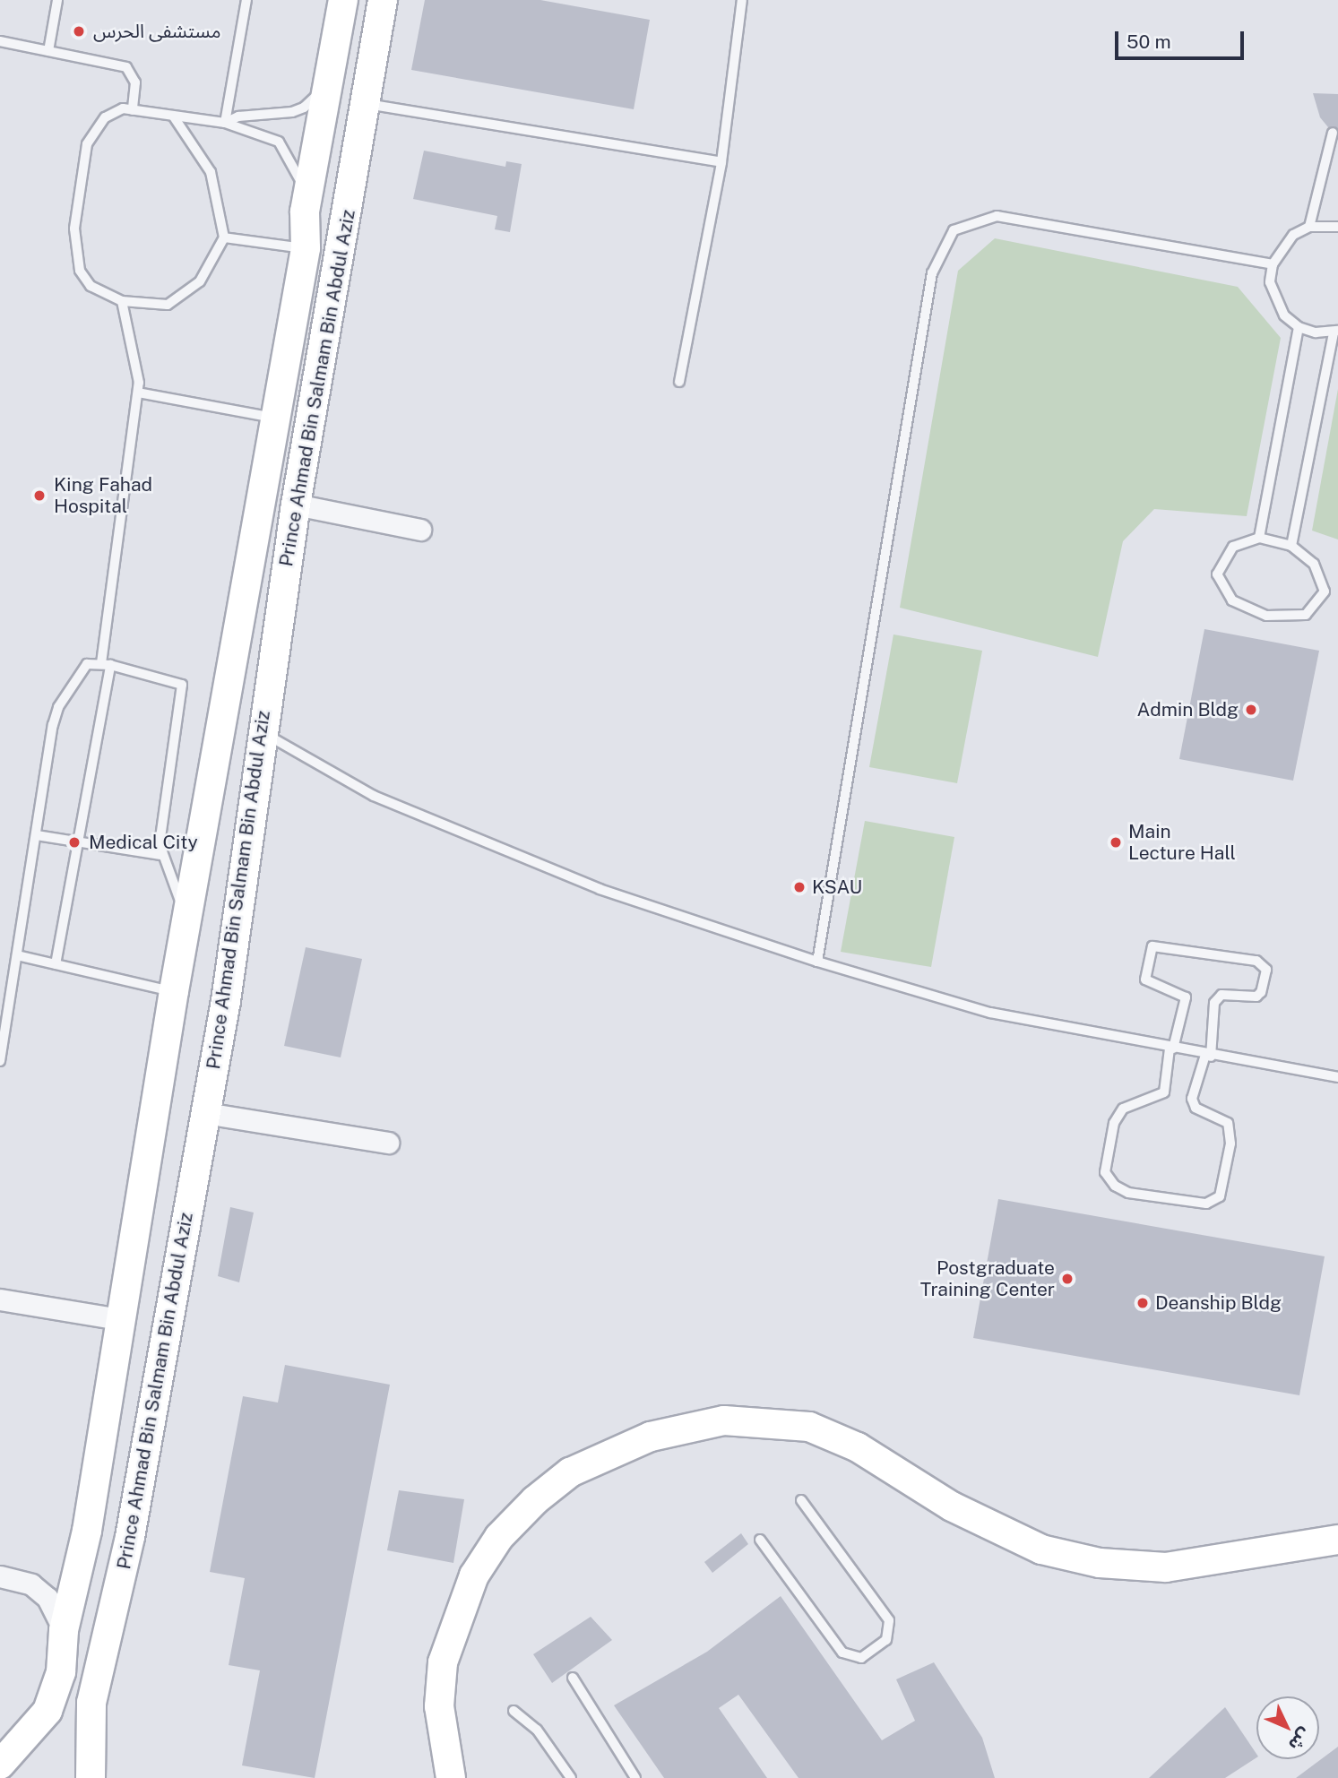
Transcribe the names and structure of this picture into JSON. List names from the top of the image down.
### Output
{
  "streets": {
    "main road": ["Prince Ahmad Bin Salmam Bin Abdul Aziz"]
  },
  "places": [
    "مستشفى الحرس",
    "King Fahad Hospital",
    "Admin Bldg",
    "Medical City",
    "Main Lecture Hall",
    "KSAU",
    "Postgraduate Training Center",
    "Deanship Bldg"
  ],
  "scale_bar": "50 m",
  "north": "bottom right"
}
